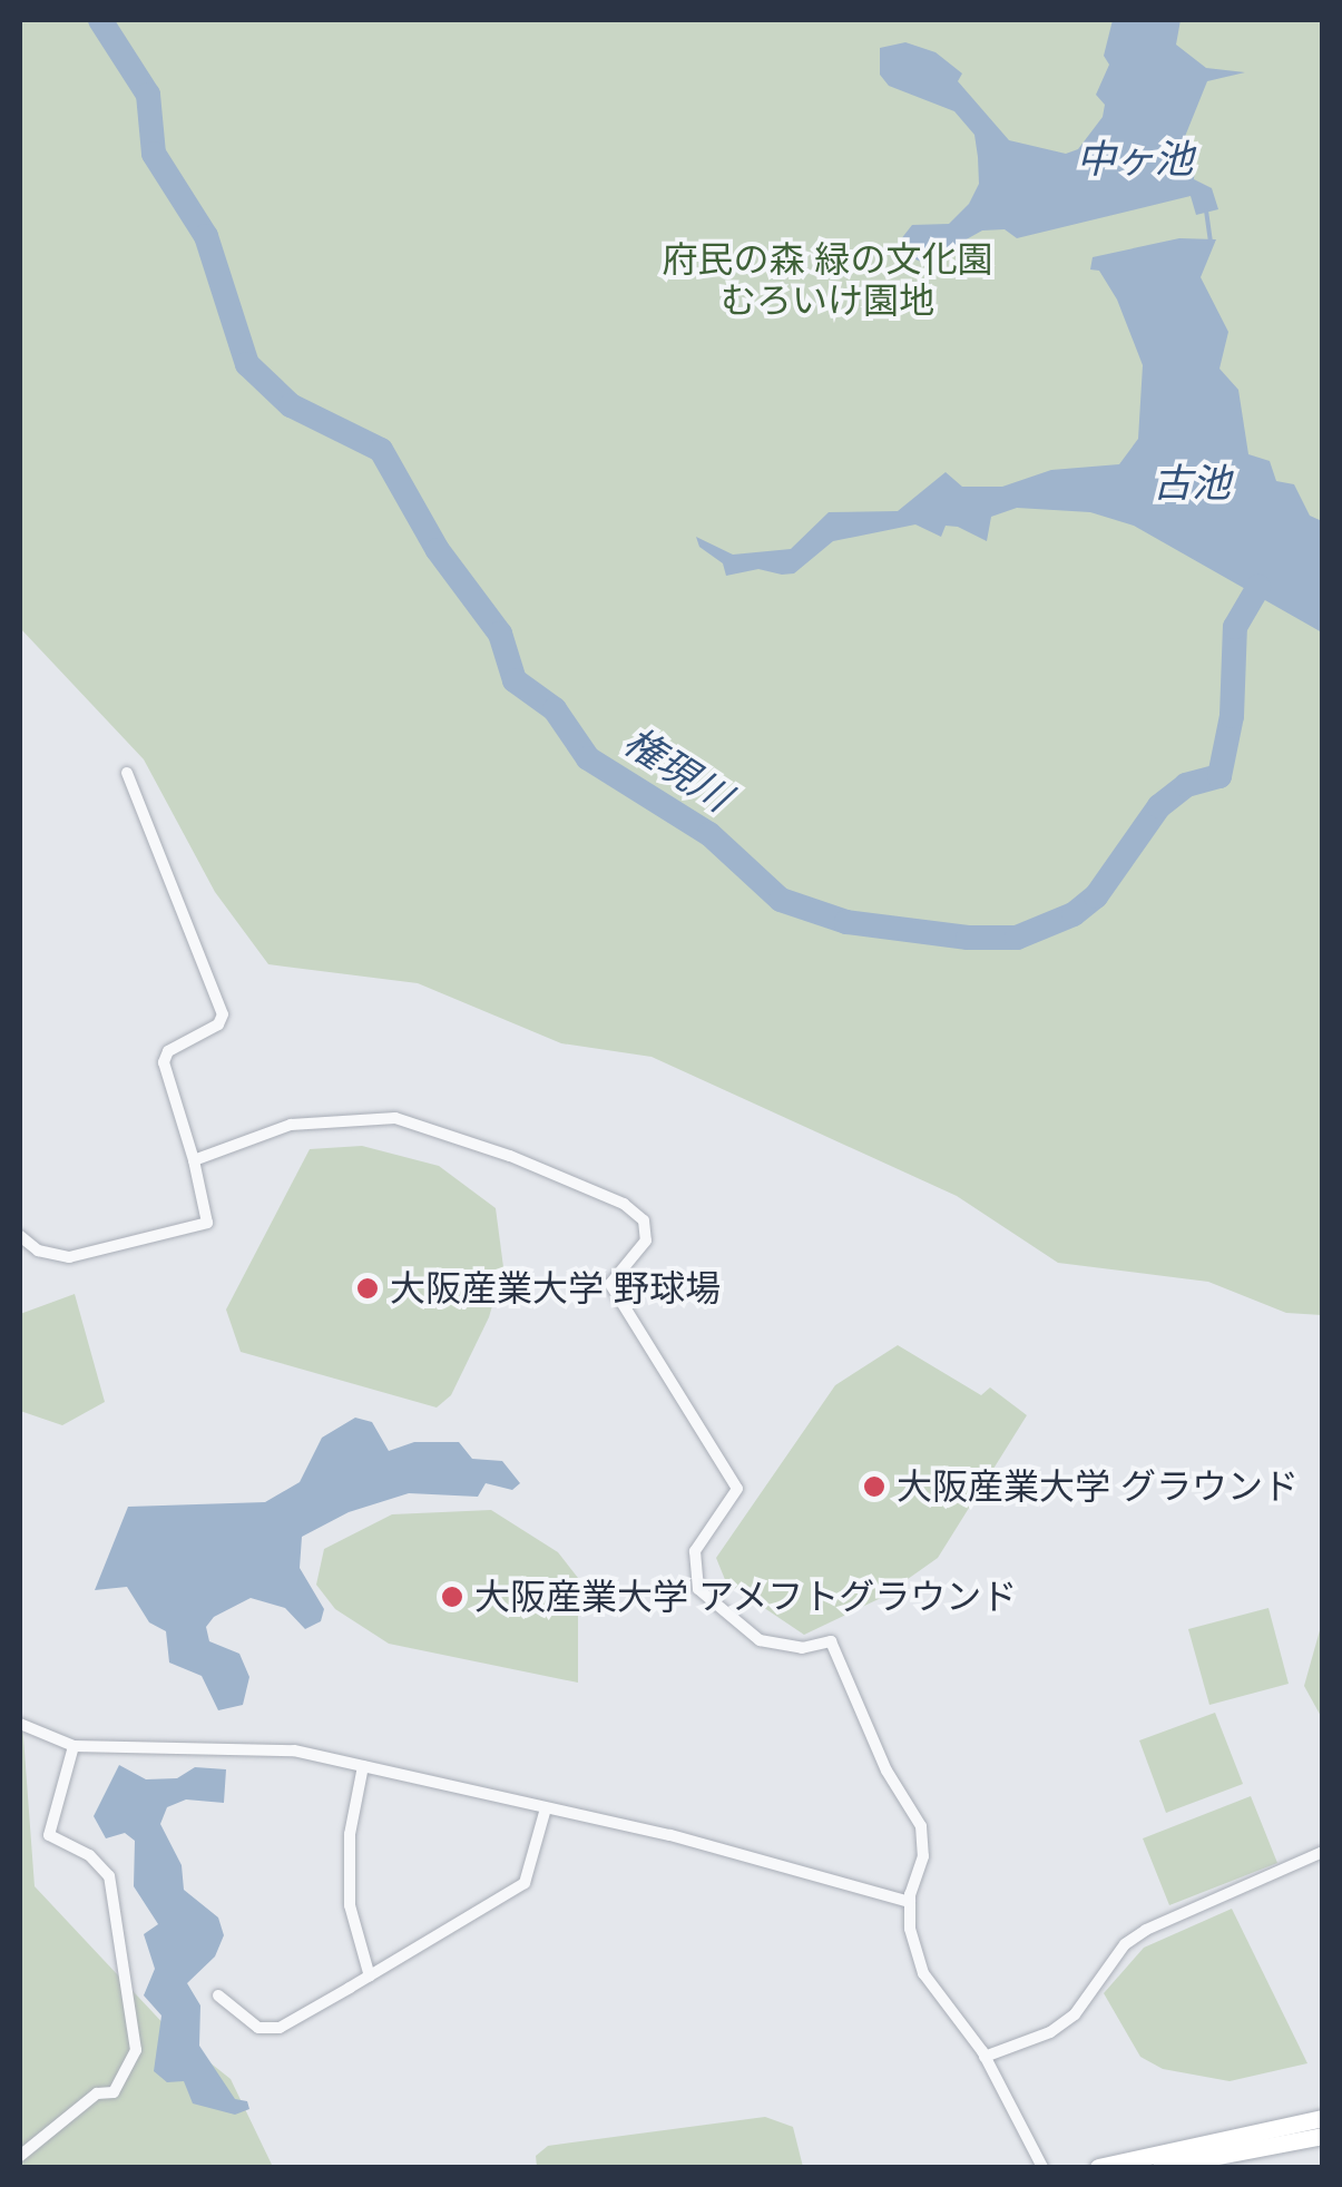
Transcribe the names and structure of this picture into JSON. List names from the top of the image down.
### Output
{
  "water": ["中ヶ池", "古池", "権現川"],
  "parks": ["府民の森 緑の文化園 むろいけ園地"],
  "places": ["大阪産業大学 野球場", "大阪産業大学 グラウンド", "大阪産業大学 アメフトグラウンド"]
}
